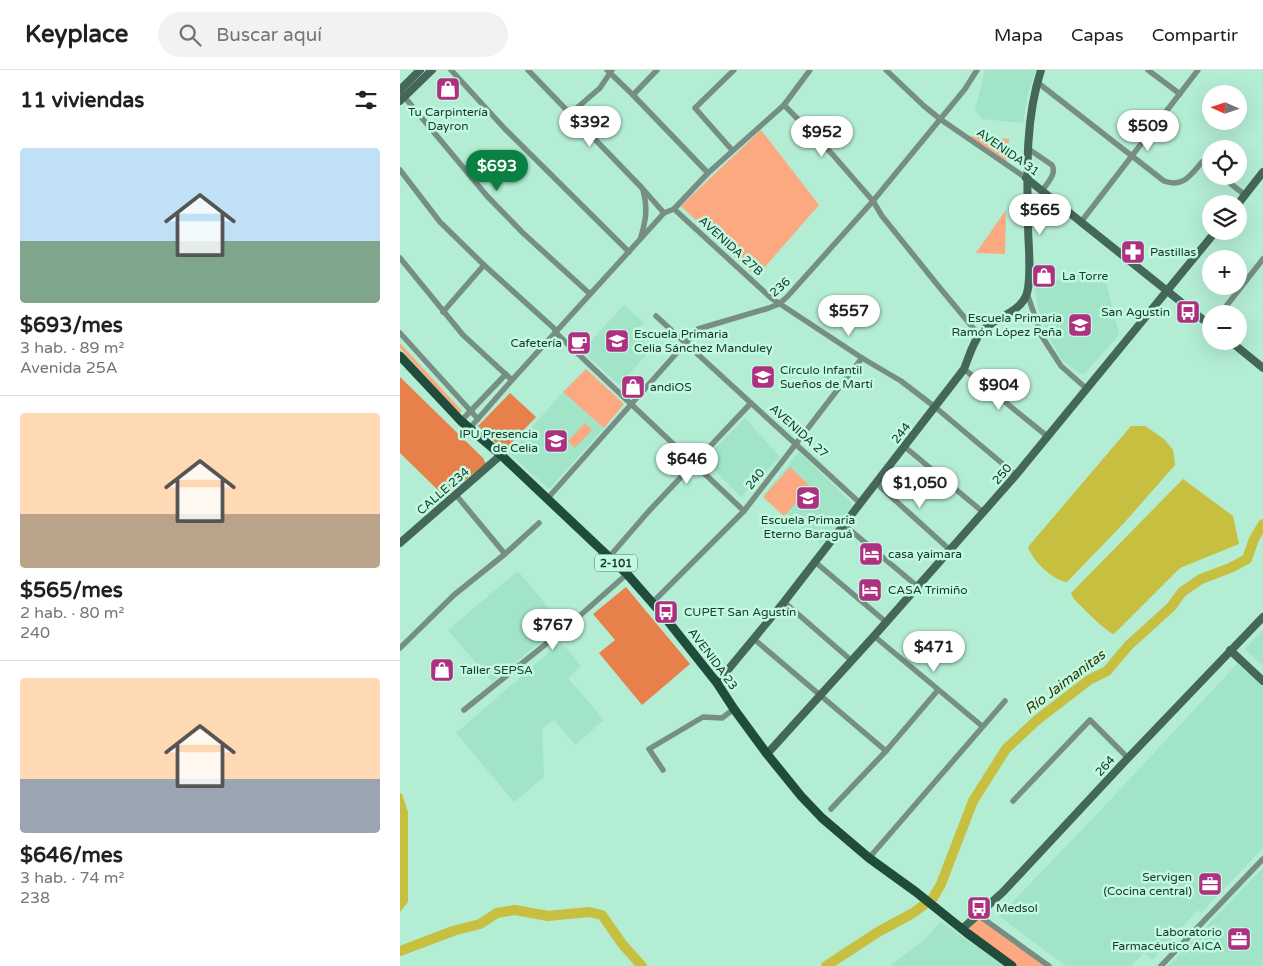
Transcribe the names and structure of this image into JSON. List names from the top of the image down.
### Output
{
  "streets": {
    "main road": ["2-101", "AVENIDA 23"],
    "street": [
      "AVENIDA 31",
      "AVENIDA 27B",
      "236",
      "AVENIDA 27",
      "244",
      "250",
      "240",
      "CALLE 234",
      "264"
    ]
  },
  "crossings": [
    ["AVENIDA 31", "236"],
    ["AVENIDA 31", "250"],
    ["AVENIDA 27B", "236"],
    ["AVENIDA 27B", "244"],
    ["AVENIDA 27B", "250"],
    ["AVENIDA 27B", "240"],
    ["236", "AVENIDA 27"],
    ["236", "AVENIDA 23"],
    ["AVENIDA 27", "244"],
    ["AVENIDA 27", "240"],
    ["244", "AVENIDA 23"],
    ["250", "AVENIDA 23"],
    ["240", "AVENIDA 23"],
    ["CALLE 234", "AVENIDA 23"],
    ["AVENIDA 23", "264"]
  ],
  "water": ["Río Jaimanitas"],
  "places": {
    "shop": [
      "Tu Carpintería Dayron",
      "La Torre",
      "andiOS",
      "Taller SEPSA"
    ],
    "pharmacy": ["Pastillas"],
    "bus stop": ["San Agustin", "CUPET San Agustín", "Medsol"],
    "school or university": [
      "Escuela Primaria Ramón López Peña",
      "Escuela Primaria Celia Sánchez Manduley",
      "Círculo Infantil Sueños de Martí",
      "IPU Presencia de Celia",
      "Escuela Primaria Eterno Baraguá"
    ],
    "cafe": ["Cafetería"],
    "hotel": ["casa yaimara", "CASA Trimiño"],
    "office": ["Servigen (Cocina central)", "Laboratorio Farmacéutico AICA"]
  },
  "north": "left",
  "page": {
    "header": "Keyplace",
    "search": "Buscar aquí",
    "nav": ["Mapa", "Capas", "Compartir"],
    "heading": "11 viviendas",
    "map_buttons": ["+", "−"],
    "price": [
      "$392",
      "$509",
      "$952",
      "$693",
      "$565",
      "$557",
      "$904",
      "$646",
      "$1,050",
      "$767",
      "$471"
    ],
    "list": [
      {
        "name": "$693/mes",
        "note": "3 hab. · 89 m² · Avenida 25A"
      },
      {
        "name": "$565/mes",
        "note": "2 hab. · 80 m² · 240"
      },
      {
        "name": "$646/mes",
        "note": "3 hab. · 74 m² · 238"
      }
    ]
  }
}
